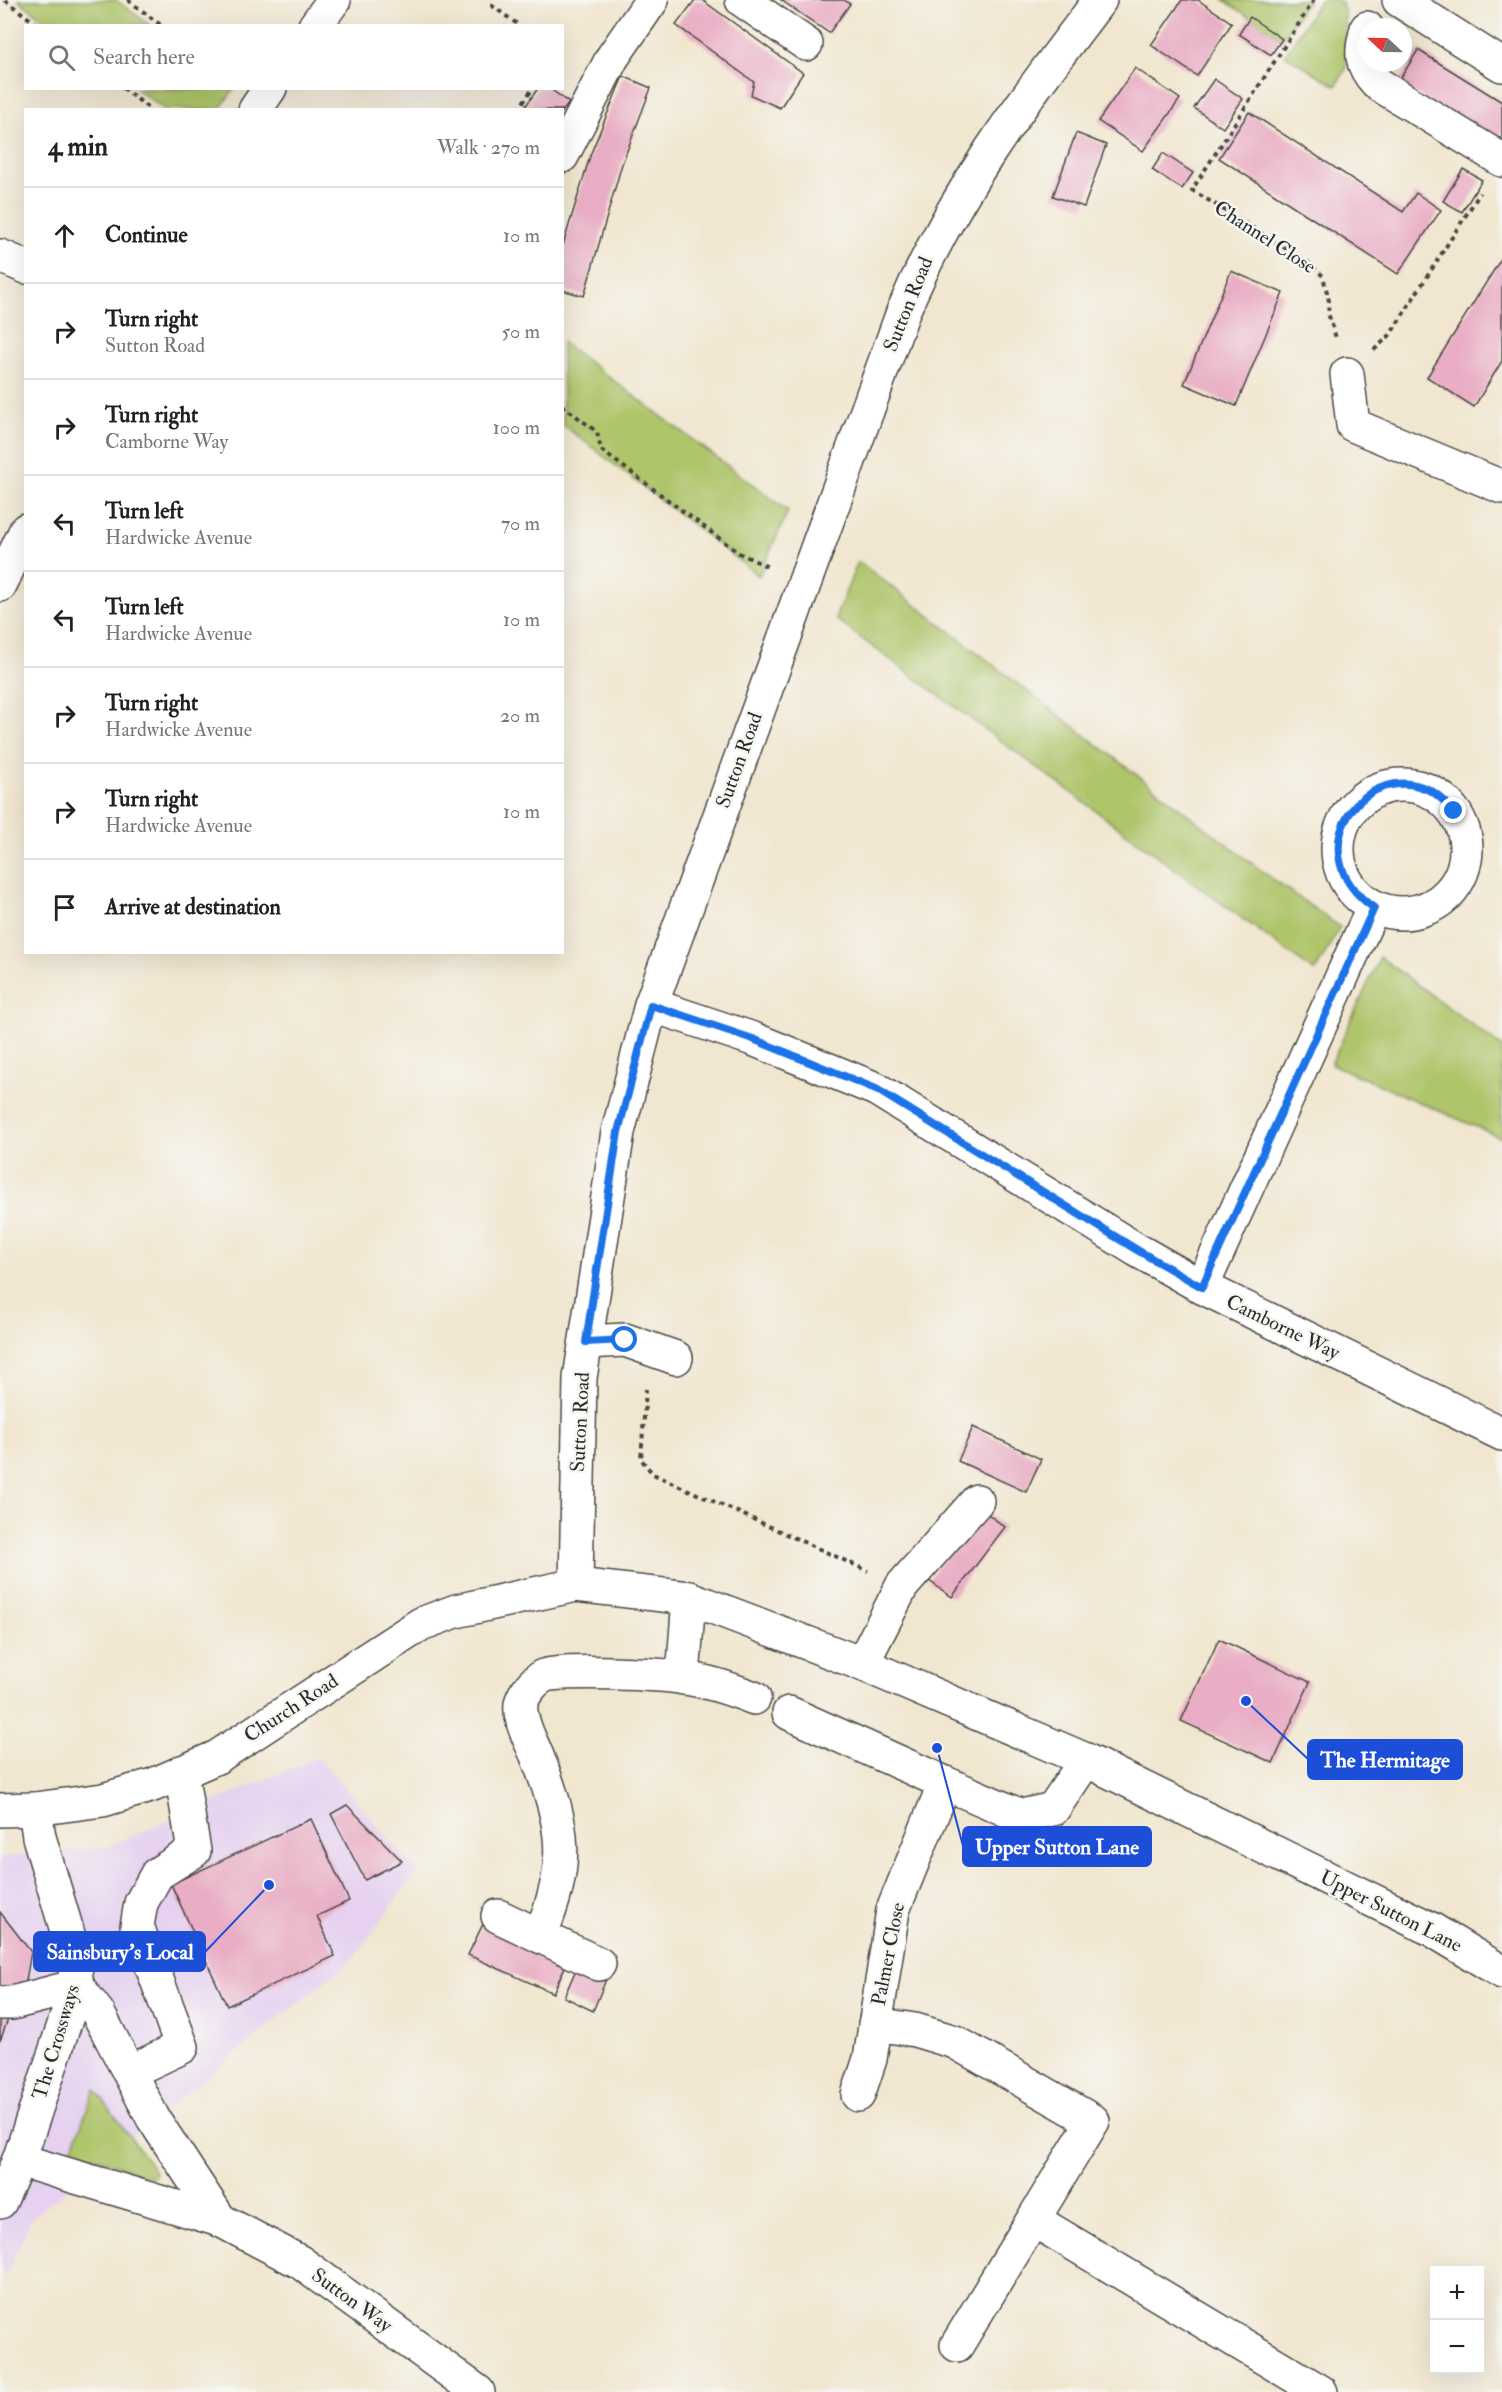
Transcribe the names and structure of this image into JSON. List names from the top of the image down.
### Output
{
  "streets": {
    "street": [
      "Sutton Road",
      "Camborne Way",
      "Church Road",
      "Upper Sutton Lane",
      "Palmer Close",
      "The Crossways",
      "Sutton Way"
    ],
    "path": ["Channel Close"]
  },
  "crossings": [
    ["Sutton Road", "Camborne Way"],
    ["Sutton Road", "Church Road"],
    ["Sutton Road", "Upper Sutton Lane"],
    ["Church Road", "Upper Sutton Lane"],
    ["Church Road", "The Crossways"],
    ["The Crossways", "Sutton Way"]
  ],
  "places": ["The Hermitage", "Upper Sutton Lane", "Sainsbury's Local"],
  "north": "left",
  "page": {
    "search": "Search here",
    "heading": ["4 min", "Walk · 270 m"],
    "list": [
      ["Continue", "10 m"],
      ["Turn right", "Sutton Road", "50 m"],
      ["Turn right", "Camborne Way", "100 m"],
      ["Turn left", "Hardwicke Avenue", "70 m"],
      ["Turn left", "Hardwicke Avenue", "10 m"],
      ["Turn right", "Hardwicke Avenue", "20 m"],
      ["Turn right", "Hardwicke Avenue", "10 m"],
      "Arrive at destination"
    ],
    "map_buttons": ["+", "−"]
  }
}
